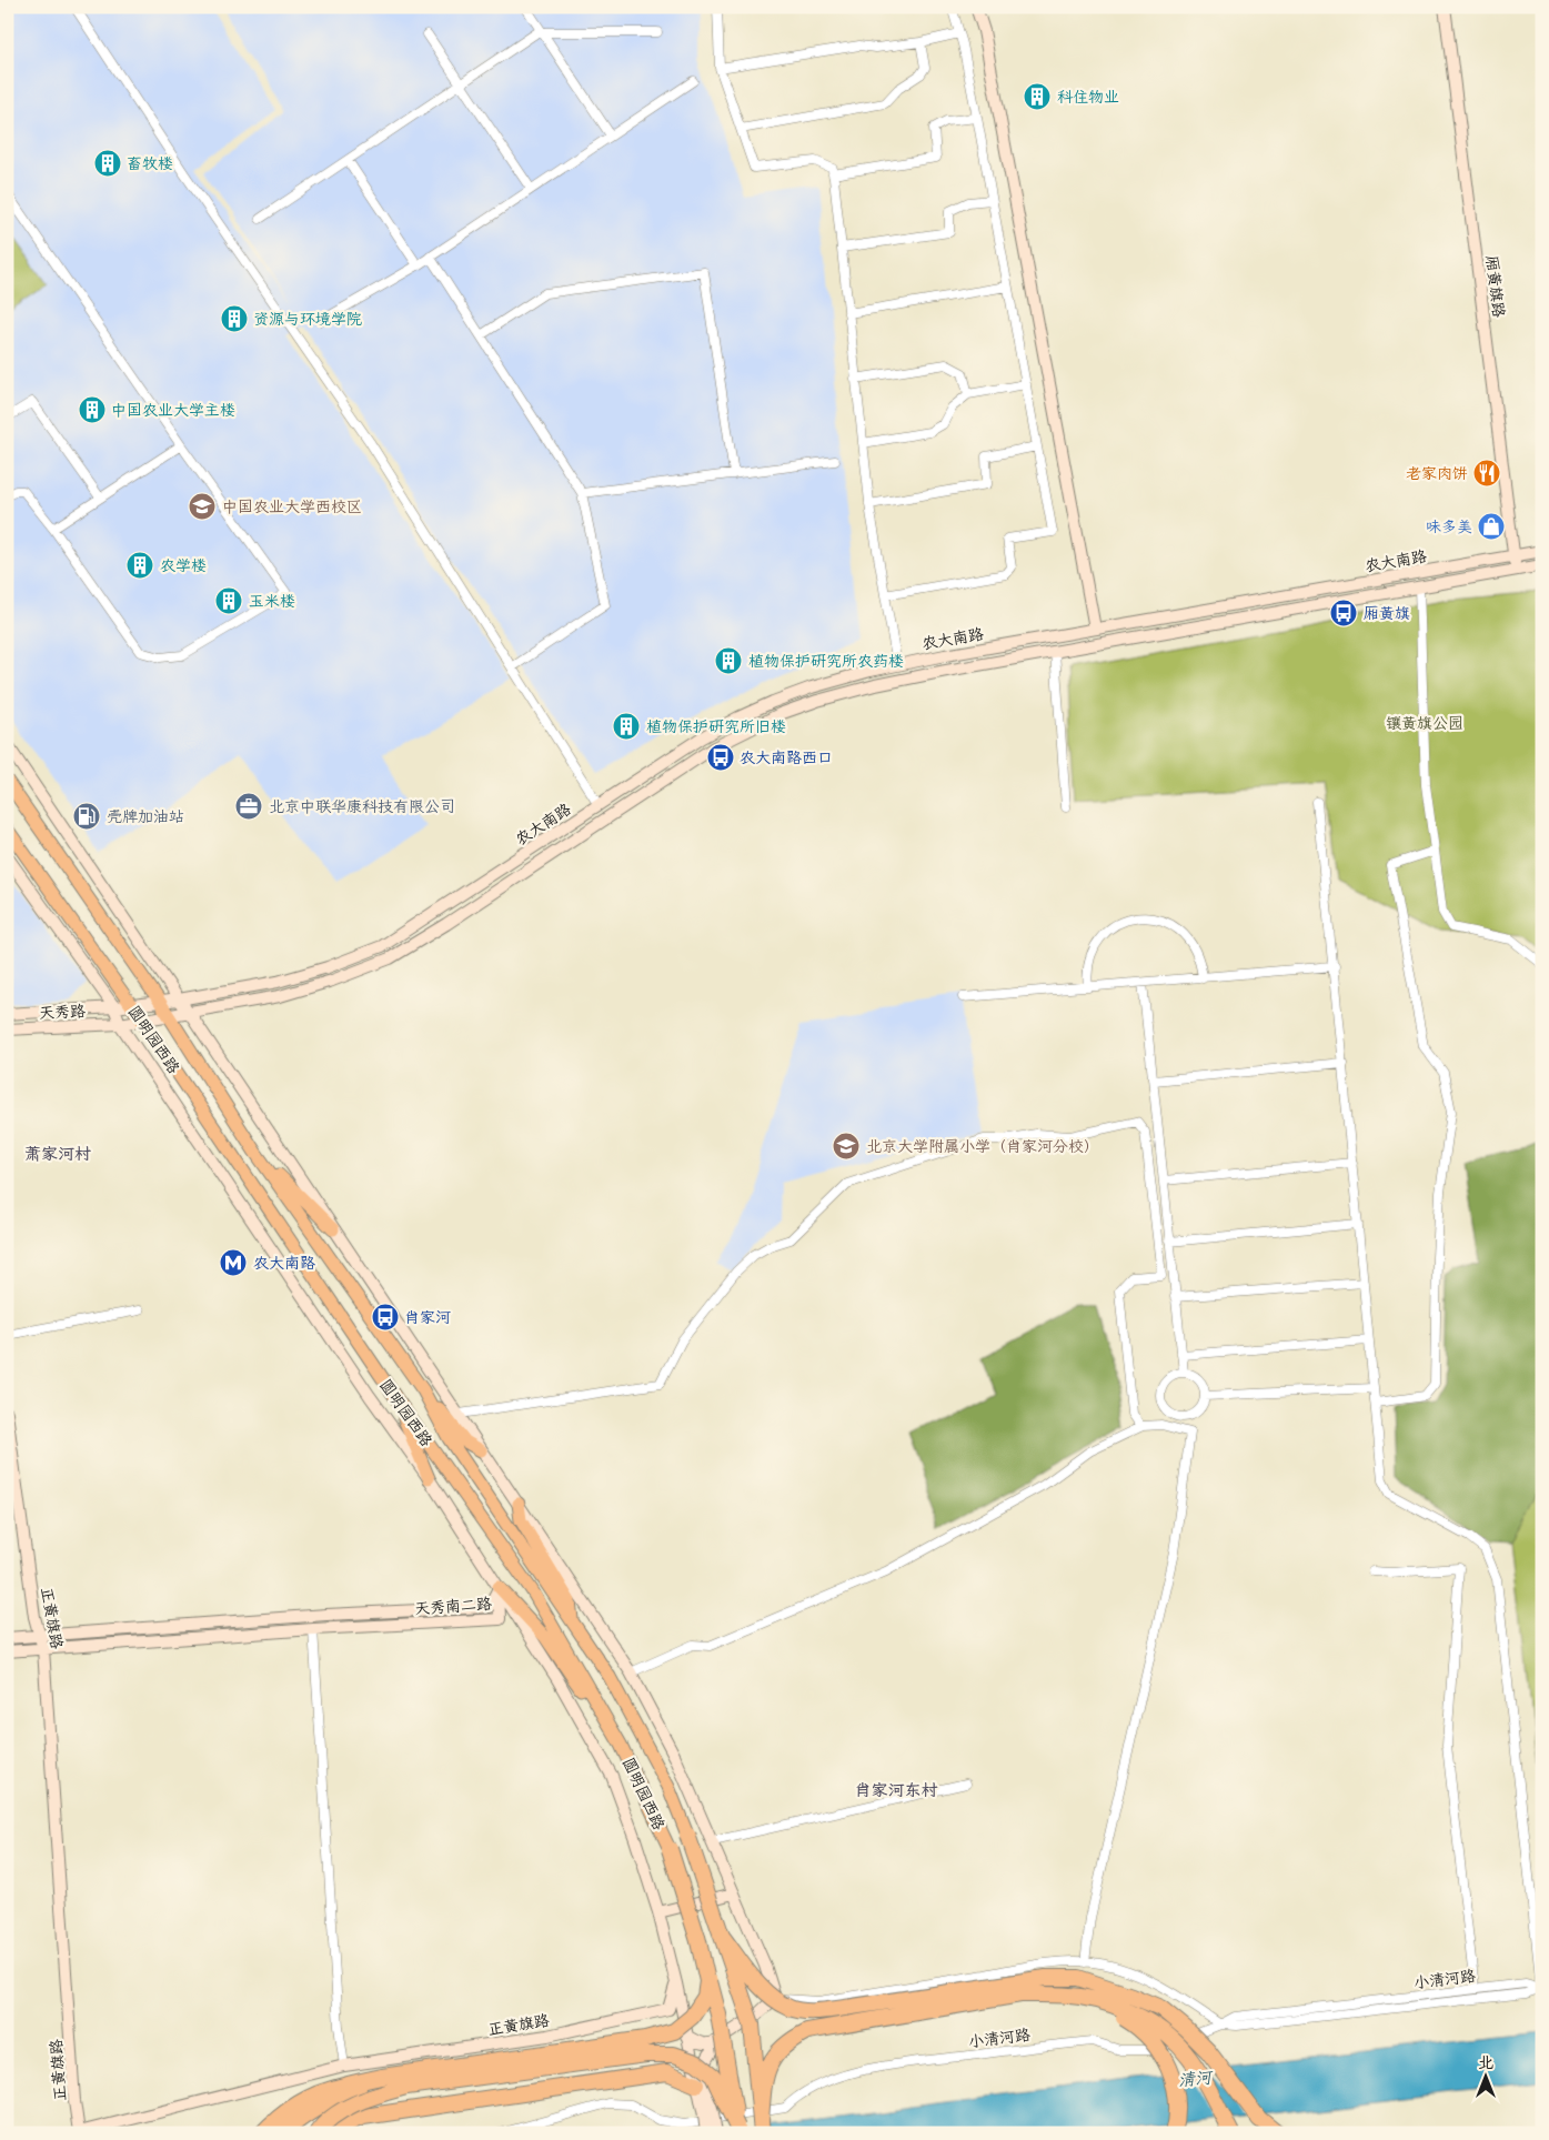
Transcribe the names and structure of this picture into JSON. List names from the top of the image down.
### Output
{
  "streets": {
    "highway": ["圆明园西路"],
    "street": [
      "厢黄旗路",
      "农大南路",
      "天秀路",
      "天秀南二路",
      "正黄旗路",
      "小清河路"
    ]
  },
  "crossings": [
    ["厢黄旗路", "农大南路"],
    ["农大南路", "天秀路"],
    ["农大南路", "圆明园西路"],
    ["天秀路", "圆明园西路"],
    ["圆明园西路", "天秀南二路"],
    ["圆明园西路", "正黄旗路"],
    ["天秀南二路", "正黄旗路"]
  ],
  "districts": ["萧家河村", "肖家河东村"],
  "water": ["清河"],
  "parks": ["镶黄旗公园"],
  "places": {
    "building": [
      "科住物业",
      "畜牧楼",
      "资源与环境学院",
      "中国农业大学主楼",
      "农学楼",
      "玉米楼",
      "植物保护研究所农药楼",
      "植物保护研究所旧楼"
    ],
    "restaurant": ["老家肉饼"],
    "school or university": ["中国农业大学西校区", "北京大学附属小学（肖家河分校）"],
    "shop": ["味多美"],
    "bus stop": ["厢黄旗", "农大南路西口", "肖家河"],
    "office": ["北京中联华康科技有限公司"],
    "fuel station": ["壳牌加油站"],
    "metro station": ["农大南路"]
  },
  "north": "top"
}
